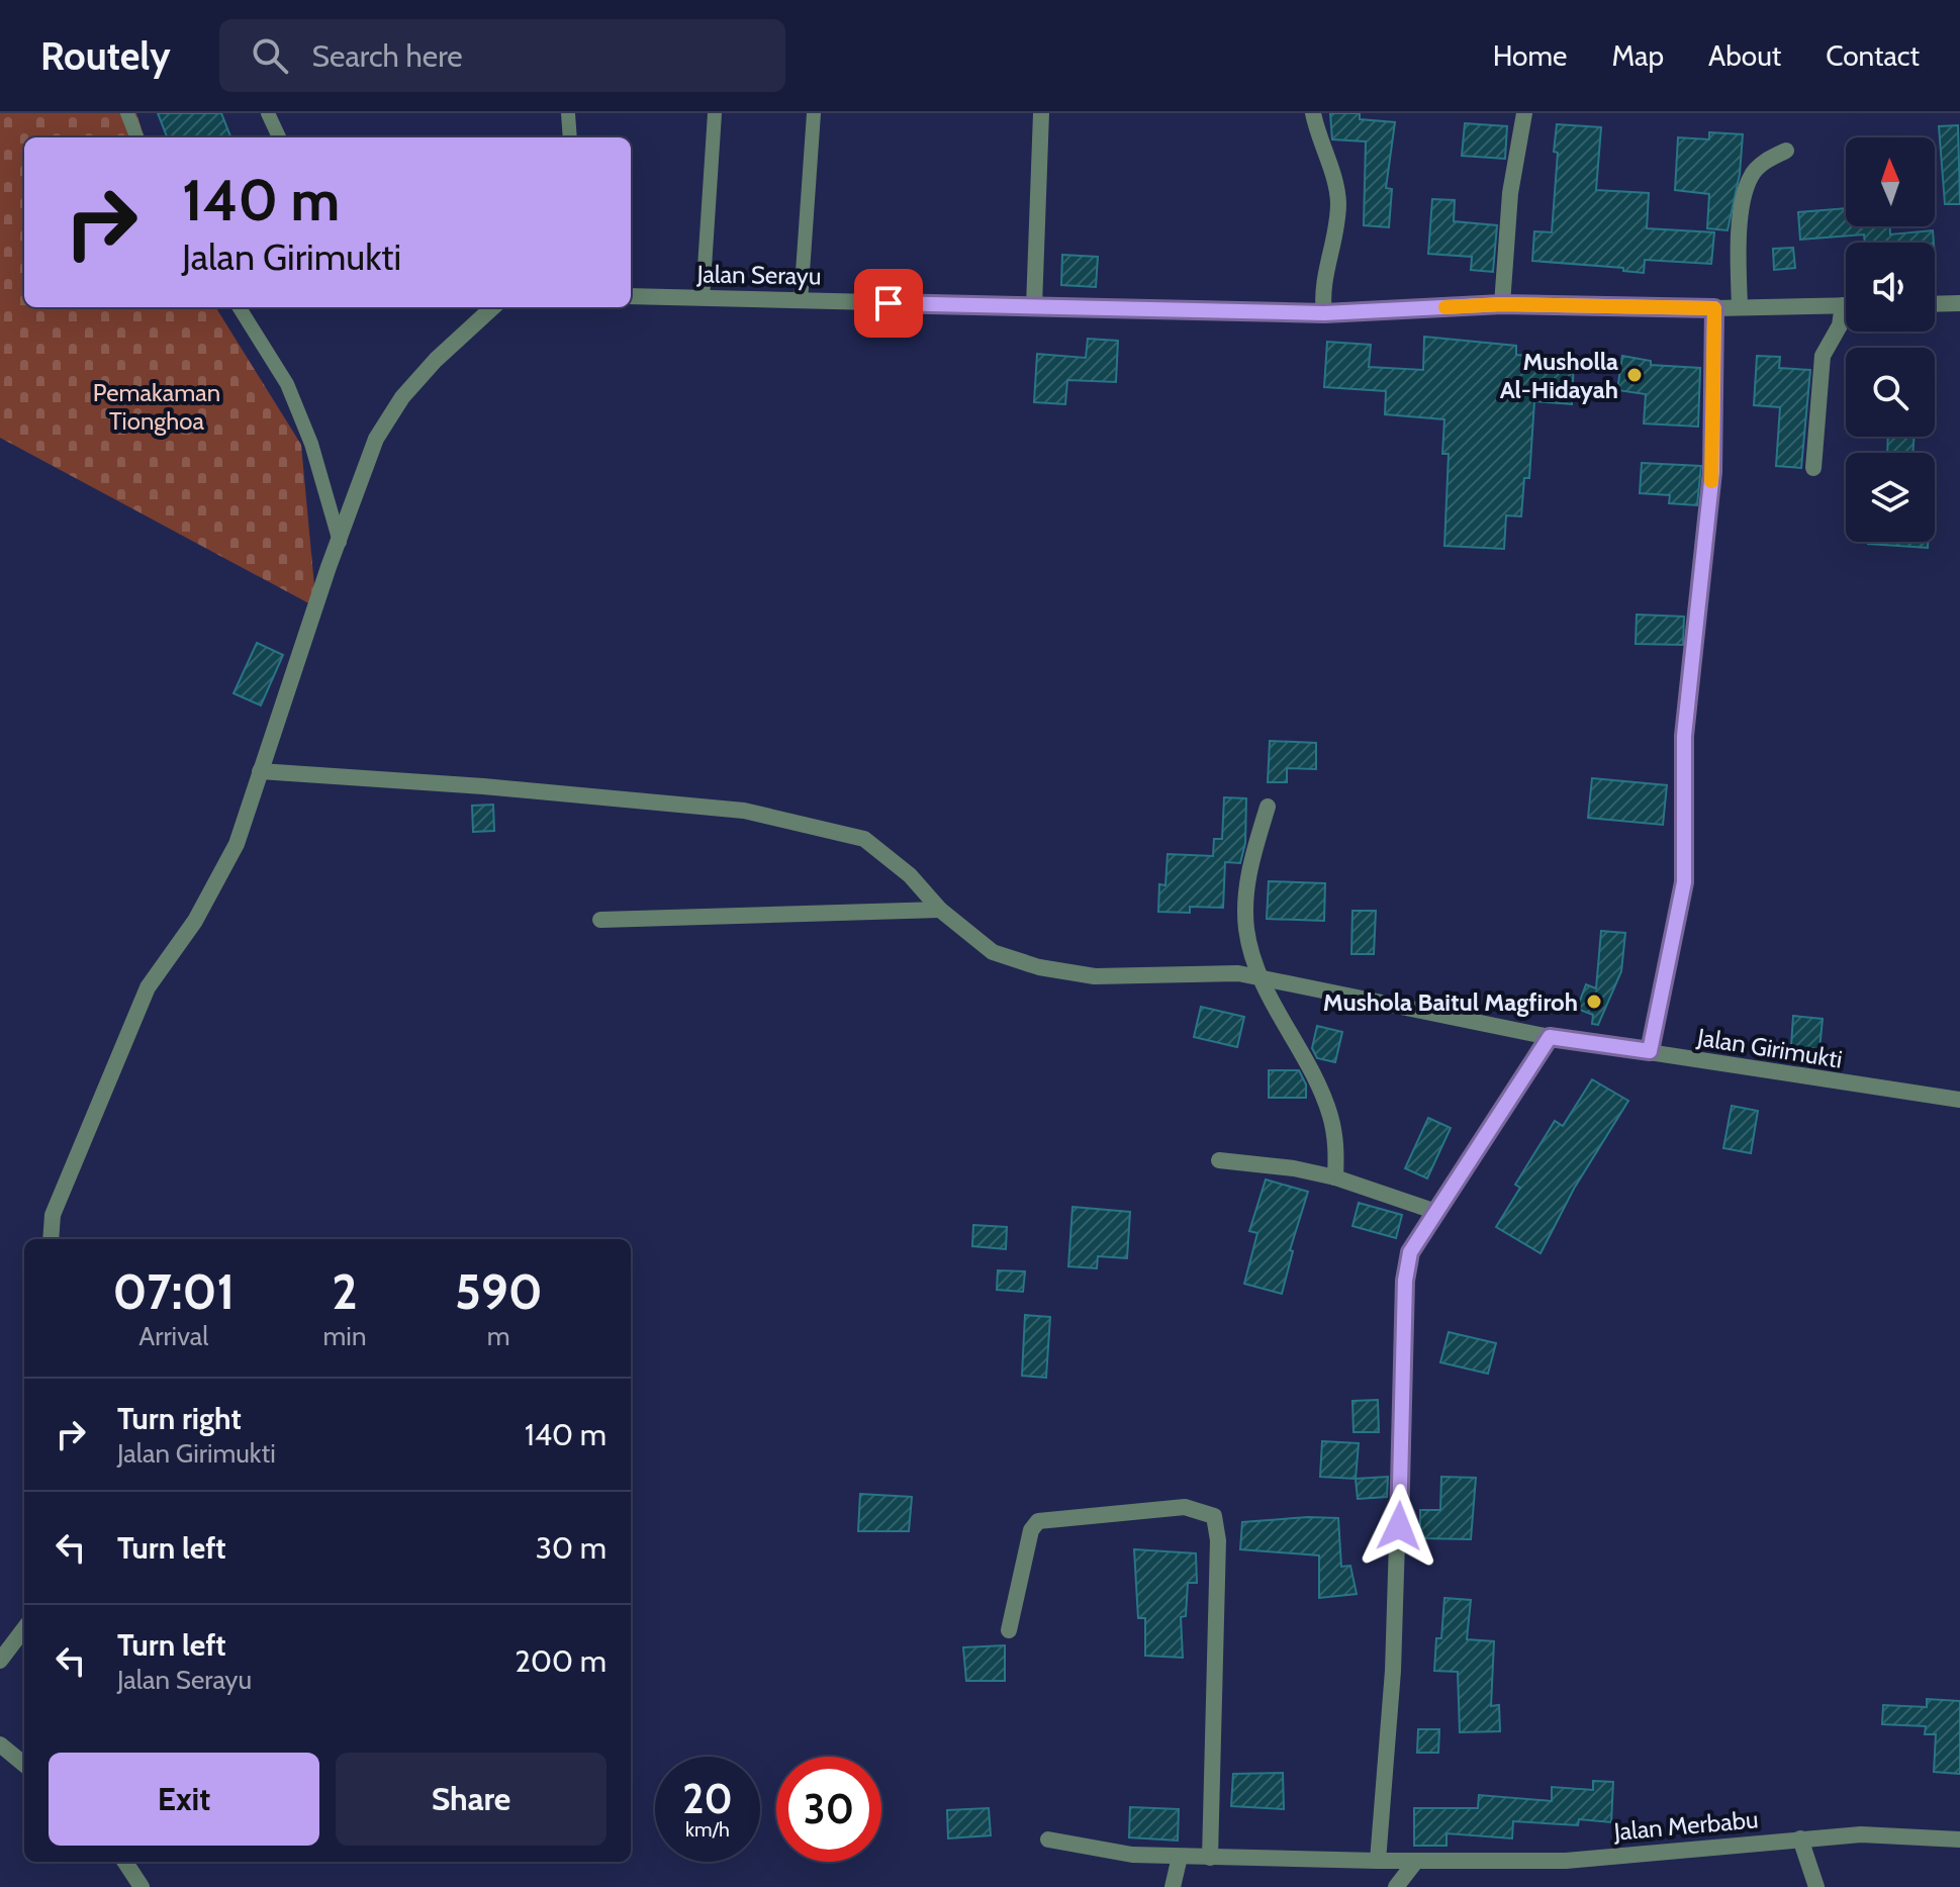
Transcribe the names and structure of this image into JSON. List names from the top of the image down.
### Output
{
  "streets": {
    "street": ["Jalan Serayu", "Jalan Girimukti", "Jalan Merbabu"]
  },
  "parks": ["Pemakaman Tionghoa"],
  "places": ["Musholla Al-Hidayah", "Mushola Baitul Magfiroh"],
  "north": "top",
  "page": {
    "header": "Routely",
    "search": "Search here",
    "nav": [
      "Home",
      "Map",
      "About",
      "Contact"
    ],
    "turn": ["140 m", "Jalan Girimukti"],
    "eta": [
      "07:01",
      "Arrival",
      "2",
      "min",
      "590",
      "m"
    ],
    "list": [
      {
        "name": "Turn right",
        "note": "Jalan Girimukti",
        "value": "140 m"
      },
      {
        "name": "Turn left",
        "value": "30 m"
      },
      {
        "name": "Turn left",
        "note": "Jalan Serayu",
        "value": "200 m"
      }
    ],
    "buttons": ["Exit", "Share"],
    "speed": "20 km/h",
    "limit": "30"
  }
}
